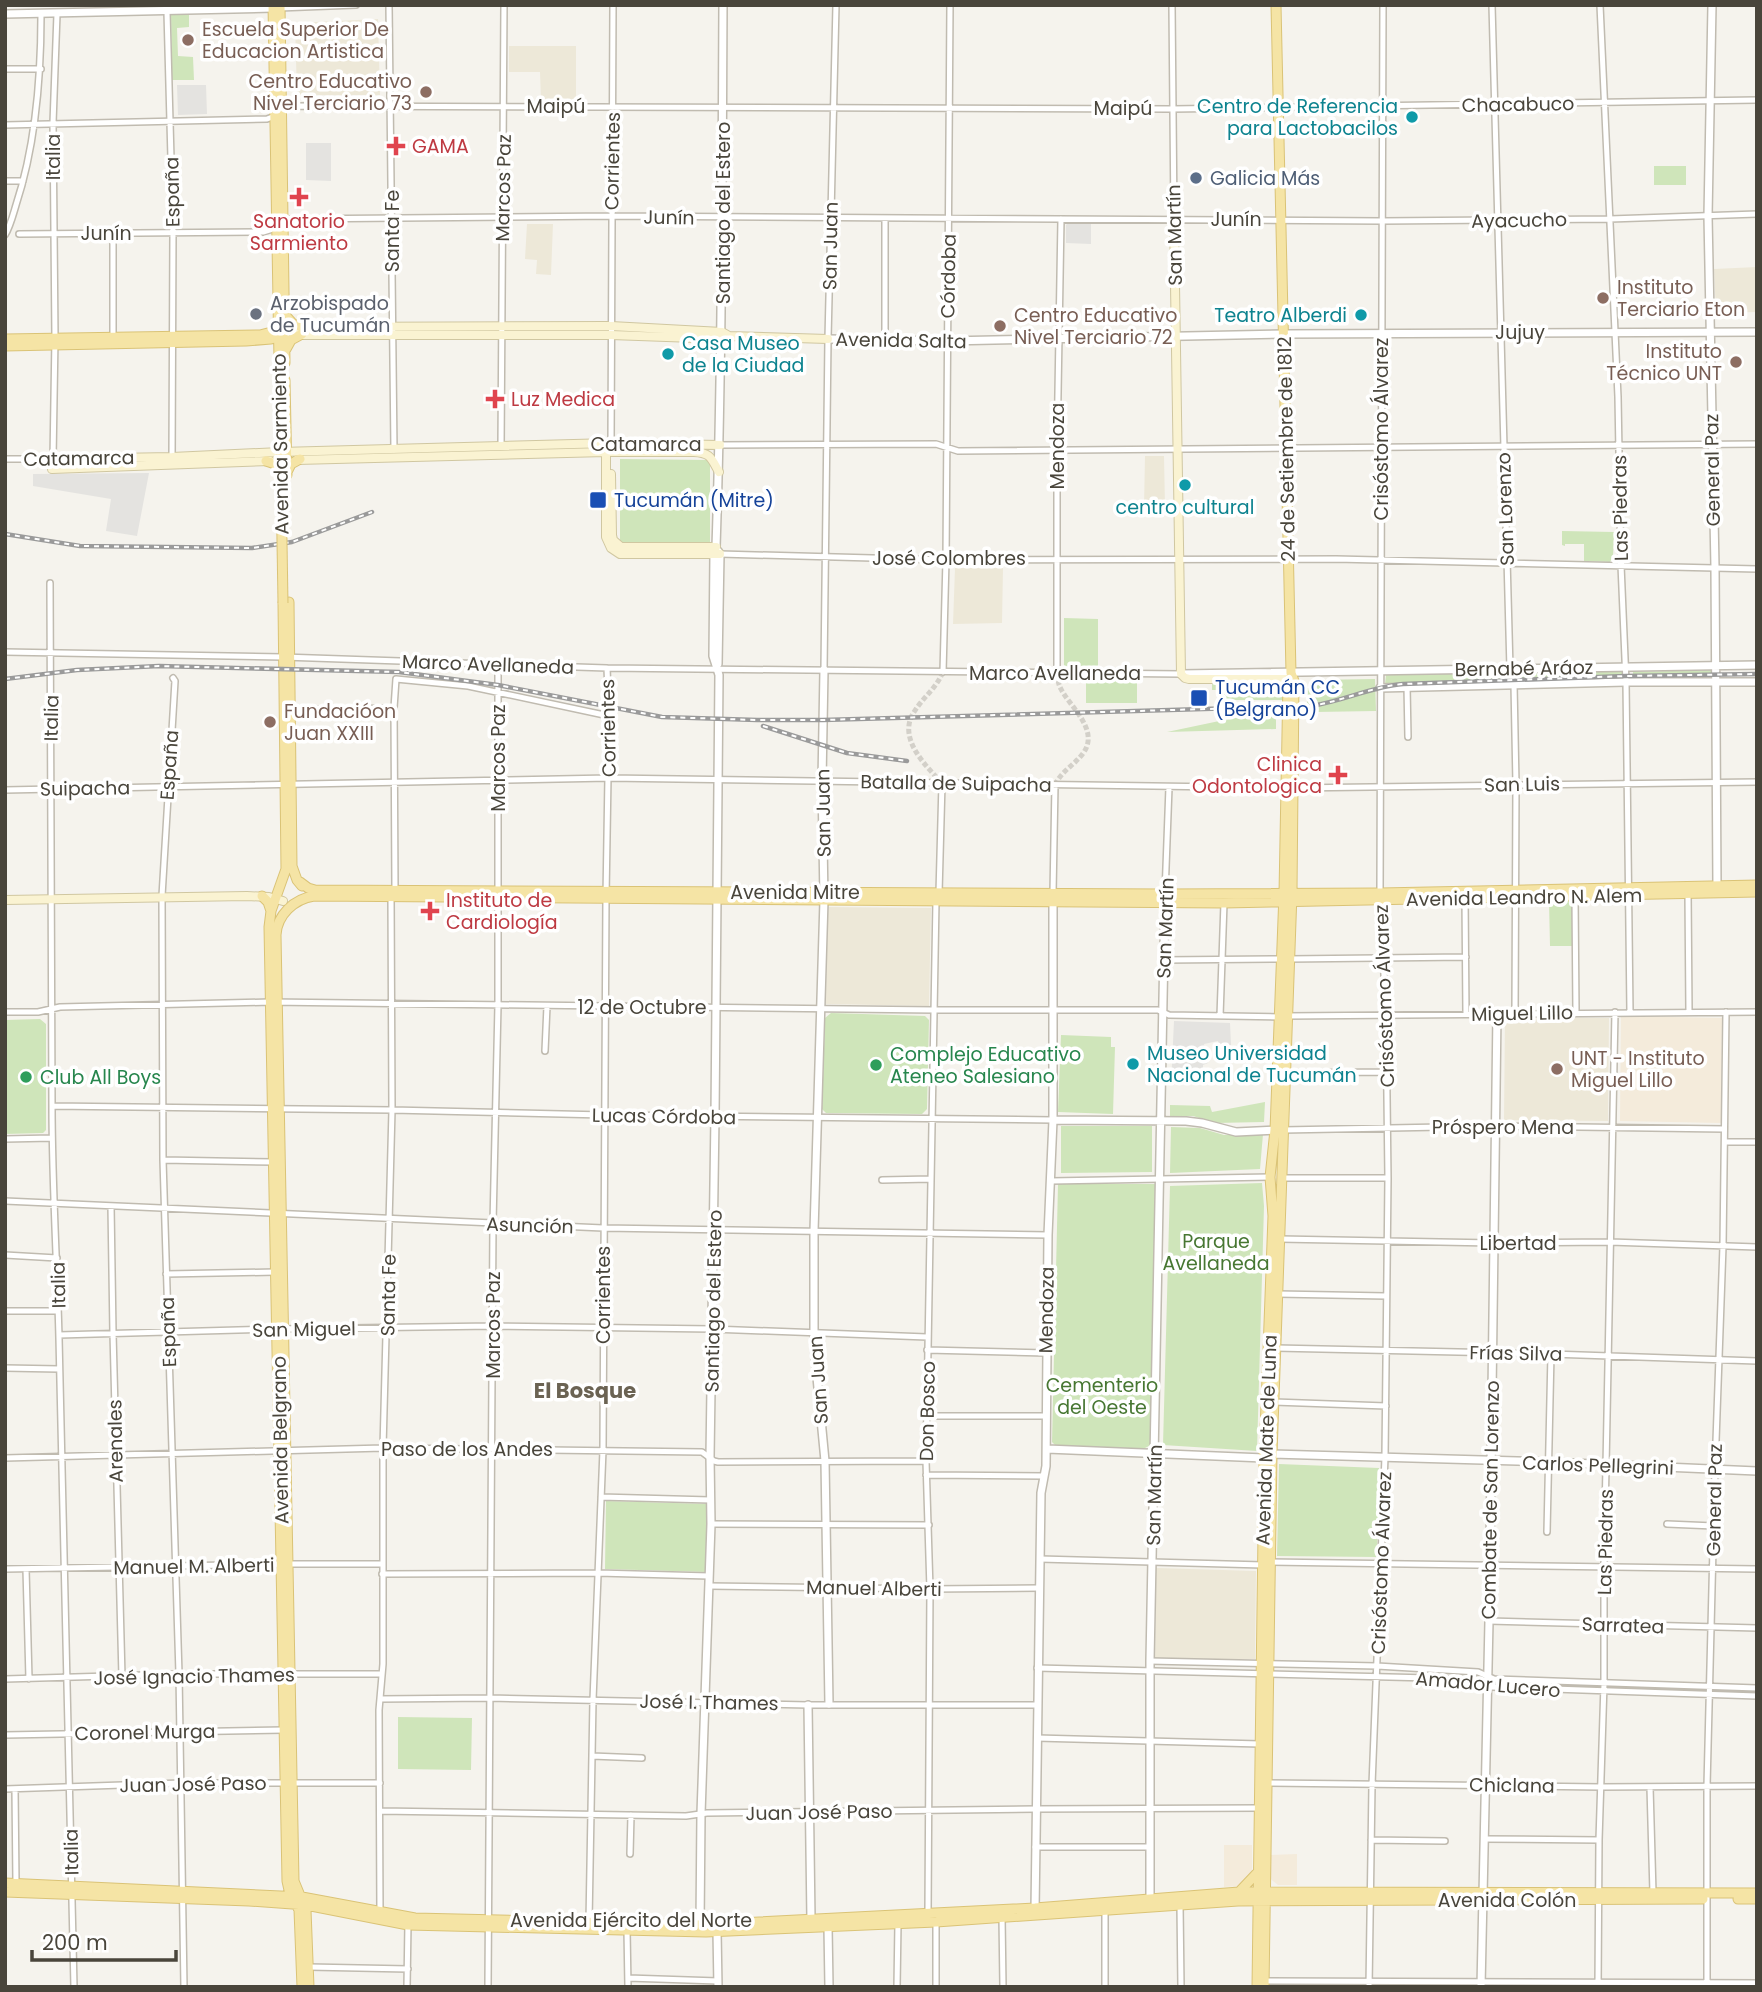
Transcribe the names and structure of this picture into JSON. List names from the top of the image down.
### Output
{
  "streets": {
    "main road": [
      "Corrientes",
      "San Martín",
      "Avenida Salta",
      "Avenida Sarmiento",
      "Catamarca",
      "24 de Setiembre de 1812",
      "José Colombres",
      "Marco Avellaneda",
      "Avenida Mitre",
      "Avenida Leandro N. Alem",
      "Avenida Belgrano",
      "Avenida Mate de Luna",
      "Avenida Colón",
      "Avenida Ejército del Norte"
    ],
    "street": [
      "Chacabuco",
      "Maipú",
      "Italia",
      "Marcos Paz",
      "España",
      "Santiago del Estero",
      "Junín",
      "Ayacucho",
      "Santa Fe",
      "San Juan",
      "Córdoba",
      "Jujuy",
      "Crisóstomo Álvarez",
      "Mendoza",
      "General Paz",
      "Las Piedras",
      "San Lorenzo",
      "Bernabé Aráoz",
      "Batalla de Suipacha",
      "San Luis",
      "Suipacha",
      "12 de Octubre",
      "Miguel Lillo",
      "Lucas Córdoba",
      "Próspero Mena",
      "Asunción",
      "Libertad",
      "San Miguel",
      "Frías Silva",
      "Don Bosco",
      "Arenales",
      "Paso de los Andes",
      "Carlos Pellegrini",
      "Combate de San Lorenzo",
      "Manuel M. Alberti",
      "Manuel Alberti",
      "Sarratea",
      "José Ignacio Thames",
      "Amador Lucero",
      "José I. Thames",
      "Coronel Murga",
      "Juan José Paso",
      "Chiclana"
    ]
  },
  "crossings": [
    ["Chacabuco", "Maipú"],
    ["Chacabuco", "Crisóstomo Álvarez"],
    ["Chacabuco", "24 de Setiembre de 1812"],
    ["Chacabuco", "General Paz"],
    ["Chacabuco", "Las Piedras"],
    ["Chacabuco", "San Lorenzo"],
    ["Maipú", "Italia"],
    ["Maipú", "Corrientes"],
    ["Maipú", "Marcos Paz"],
    ["Maipú", "España"],
    ["Maipú", "Santiago del Estero"],
    ["Maipú", "Santa Fe"],
    ["Maipú", "San Martín"],
    ["Maipú", "San Juan"],
    ["Maipú", "Córdoba"],
    ["Maipú", "Avenida Sarmiento"],
    ["Maipú", "24 de Setiembre de 1812"],
    ["Italia", "Junín"],
    ["Italia", "Catamarca"],
    ["Italia", "Marco Avellaneda"],
    ["Italia", "Suipacha"],
    ["Italia", "12 de Octubre"],
    ["Italia", "Lucas Córdoba"],
    ["Italia", "Asunción"],
    ["Italia", "San Miguel"],
    ["Italia", "Paso de los Andes"],
    ["Italia", "Manuel M. Alberti"],
    ["Italia", "José Ignacio Thames"],
    ["Italia", "Coronel Murga"],
    ["Italia", "Juan José Paso"],
    ["Italia", "Avenida Ejército del Norte"],
    ["Corrientes", "Junín"],
    ["Corrientes", "Avenida Salta"],
    ["Corrientes", "Catamarca"],
    ["Corrientes", "José Colombres"],
    ["Corrientes", "Marco Avellaneda"],
    ["Corrientes", "Batalla de Suipacha"],
    ["Corrientes", "Avenida Mitre"],
    ["Corrientes", "12 de Octubre"],
    ["Corrientes", "Lucas Córdoba"],
    ["Corrientes", "Asunción"],
    ["Corrientes", "San Miguel"],
    ["Corrientes", "Paso de los Andes"],
    ["Corrientes", "José I. Thames"],
    ["Corrientes", "Juan José Paso"],
    ["Corrientes", "Avenida Ejército del Norte"],
    ["Marcos Paz", "Junín"],
    ["Marcos Paz", "Santa Fe"],
    ["Marcos Paz", "Avenida Salta"],
    ["Marcos Paz", "Catamarca"],
    ["Marcos Paz", "Marco Avellaneda"],
    ["Marcos Paz", "Batalla de Suipacha"],
    ["Marcos Paz", "Avenida Mitre"],
    ["Marcos Paz", "12 de Octubre"],
    ["Marcos Paz", "Lucas Córdoba"],
    ["Marcos Paz", "Asunción"],
    ["Marcos Paz", "San Miguel"],
    ["Marcos Paz", "Paso de los Andes"],
    ["Marcos Paz", "José I. Thames"],
    ["Marcos Paz", "Juan José Paso"],
    ["Marcos Paz", "Avenida Ejército del Norte"],
    ["España", "Junín"],
    ["España", "Catamarca"],
    ["España", "Suipacha"],
    ["España", "12 de Octubre"],
    ["España", "Lucas Córdoba"],
    ["España", "Asunción"],
    ["España", "San Miguel"],
    ["España", "Paso de los Andes"],
    ["España", "Manuel M. Alberti"],
    ["España", "José Ignacio Thames"],
    ["España", "Coronel Murga"],
    ["España", "Juan José Paso"],
    ["España", "Avenida Ejército del Norte"],
    ["Santiago del Estero", "Junín"],
    ["Santiago del Estero", "Avenida Salta"],
    ["Santiago del Estero", "Catamarca"],
    ["Santiago del Estero", "José Colombres"],
    ["Santiago del Estero", "Marco Avellaneda"],
    ["Santiago del Estero", "Batalla de Suipacha"],
    ["Santiago del Estero", "Avenida Mitre"],
    ["Santiago del Estero", "12 de Octubre"],
    ["Santiago del Estero", "Lucas Córdoba"],
    ["Santiago del Estero", "Asunción"],
    ["Santiago del Estero", "San Miguel"],
    ["Santiago del Estero", "Paso de los Andes"],
    ["Santiago del Estero", "Manuel Alberti"],
    ["Santiago del Estero", "José I. Thames"],
    ["Santiago del Estero", "Juan José Paso"],
    ["Santiago del Estero", "Avenida Ejército del Norte"],
    ["Junín", "Ayacucho"],
    ["Junín", "Santa Fe"],
    ["Junín", "San Martín"],
    ["Junín", "San Juan"],
    ["Junín", "Córdoba"],
    ["Junín", "Avenida Sarmiento"],
    ["Junín", "Mendoza"],
    ["Junín", "24 de Setiembre de 1812"],
    ["Ayacucho", "Crisóstomo Álvarez"],
    ["Ayacucho", "24 de Setiembre de 1812"],
    ["Ayacucho", "General Paz"],
    ["Ayacucho", "Las Piedras"],
    ["Ayacucho", "San Lorenzo"],
    ["Santa Fe", "Avenida Salta"],
    ["Santa Fe", "Catamarca"],
    ["Santa Fe", "Batalla de Suipacha"],
    ["Santa Fe", "Avenida Mitre"],
    ["Santa Fe", "12 de Octubre"],
    ["Santa Fe", "Lucas Córdoba"],
    ["Santa Fe", "Asunción"],
    ["Santa Fe", "San Miguel"],
    ["Santa Fe", "Paso de los Andes"],
    ["Santa Fe", "Manuel M. Alberti"],
    ["Santa Fe", "José Ignacio Thames"],
    ["Santa Fe", "José I. Thames"],
    ["Santa Fe", "Juan José Paso"],
    ["Santa Fe", "Avenida Ejército del Norte"],
    ["San Martín", "Avenida Salta"],
    ["San Martín", "Catamarca"],
    ["San Martín", "José Colombres"],
    ["San Martín", "Marco Avellaneda"],
    ["San Martín", "Batalla de Suipacha"],
    ["San Martín", "Avenida Mitre"],
    ["San Martín", "12 de Octubre"],
    ["San Martín", "Lucas Córdoba"],
    ["San Martín", "Juan José Paso"],
    ["San Martín", "Avenida Ejército del Norte"],
    ["San Juan", "Avenida Salta"],
    ["San Juan", "Catamarca"],
    ["San Juan", "José Colombres"],
    ["San Juan", "Marco Avellaneda"],
    ["San Juan", "Batalla de Suipacha"],
    ["San Juan", "Avenida Mitre"],
    ["San Juan", "12 de Octubre"],
    ["San Juan", "Lucas Córdoba"],
    ["San Juan", "Asunción"],
    ["San Juan", "San Miguel"],
    ["San Juan", "Paso de los Andes"],
    ["San Juan", "Manuel Alberti"],
    ["San Juan", "José I. Thames"],
    ["Córdoba", "Avenida Salta"],
    ["Córdoba", "Catamarca"],
    ["Córdoba", "José Colombres"],
    ["Córdoba", "Marco Avellaneda"],
    ["Jujuy", "Avenida Salta"],
    ["Jujuy", "Crisóstomo Álvarez"],
    ["Jujuy", "24 de Setiembre de 1812"],
    ["Jujuy", "General Paz"],
    ["Jujuy", "Las Piedras"],
    ["Jujuy", "San Lorenzo"],
    ["Avenida Salta", "Avenida Sarmiento"],
    ["Avenida Salta", "Mendoza"],
    ["Avenida Salta", "24 de Setiembre de 1812"],
    ["Crisóstomo Álvarez", "Catamarca"],
    ["Crisóstomo Álvarez", "José Colombres"],
    ["Crisóstomo Álvarez", "Bernabé Aráoz"],
    ["Crisóstomo Álvarez", "San Luis"],
    ["Crisóstomo Álvarez", "Avenida Leandro N. Alem"],
    ["Crisóstomo Álvarez", "Miguel Lillo"],
    ["Crisóstomo Álvarez", "Próspero Mena"],
    ["Crisóstomo Álvarez", "Libertad"],
    ["Crisóstomo Álvarez", "Frías Silva"],
    ["Crisóstomo Álvarez", "Carlos Pellegrini"],
    ["Crisóstomo Álvarez", "Amador Lucero"],
    ["Crisóstomo Álvarez", "Chiclana"],
    ["Crisóstomo Álvarez", "Avenida Colón"],
    ["Avenida Sarmiento", "Catamarca"],
    ["Avenida Sarmiento", "Marco Avellaneda"],
    ["Avenida Sarmiento", "Batalla de Suipacha"],
    ["Avenida Sarmiento", "Suipacha"],
    ["Avenida Sarmiento", "Avenida Mitre"],
    ["Avenida Sarmiento", "Avenida Belgrano"],
    ["Catamarca", "Mendoza"],
    ["Catamarca", "24 de Setiembre de 1812"],
    ["Catamarca", "General Paz"],
    ["Catamarca", "Las Piedras"],
    ["Catamarca", "San Lorenzo"],
    ["Mendoza", "José Colombres"],
    ["Mendoza", "Marco Avellaneda"],
    ["Mendoza", "Batalla de Suipacha"],
    ["Mendoza", "Avenida Mitre"],
    ["Mendoza", "12 de Octubre"],
    ["Mendoza", "Lucas Córdoba"],
    ["Mendoza", "Asunción"],
    ["Mendoza", "Manuel Alberti"],
    ["Mendoza", "José I. Thames"],
    ["Mendoza", "Juan José Paso"],
    ["Mendoza", "Avenida Ejército del Norte"],
    ["24 de Setiembre de 1812", "José Colombres"],
    ["24 de Setiembre de 1812", "Marco Avellaneda"],
    ["24 de Setiembre de 1812", "Bernabé Aráoz"],
    ["24 de Setiembre de 1812", "Batalla de Suipacha"],
    ["24 de Setiembre de 1812", "San Luis"],
    ["24 de Setiembre de 1812", "Avenida Mitre"],
    ["24 de Setiembre de 1812", "Avenida Leandro N. Alem"],
    ["24 de Setiembre de 1812", "Avenida Mate de Luna"],
    ["General Paz", "José Colombres"],
    ["General Paz", "Bernabé Aráoz"],
    ["General Paz", "San Luis"],
    ["General Paz", "Avenida Leandro N. Alem"],
    ["General Paz", "Miguel Lillo"],
    ["General Paz", "Próspero Mena"],
    ["General Paz", "Libertad"],
    ["General Paz", "Frías Silva"],
    ["General Paz", "Carlos Pellegrini"],
    ["General Paz", "Sarratea"],
    ["General Paz", "Amador Lucero"],
    ["General Paz", "Chiclana"],
    ["General Paz", "Avenida Colón"],
    ["Las Piedras", "José Colombres"],
    ["Las Piedras", "Bernabé Aráoz"],
    ["Las Piedras", "San Luis"],
    ["Las Piedras", "Avenida Leandro N. Alem"],
    ["Las Piedras", "Miguel Lillo"],
    ["Las Piedras", "Próspero Mena"],
    ["Las Piedras", "Libertad"],
    ["Las Piedras", "Frías Silva"],
    ["Las Piedras", "Carlos Pellegrini"],
    ["Las Piedras", "Sarratea"],
    ["Las Piedras", "Amador Lucero"],
    ["Las Piedras", "Chiclana"],
    ["Las Piedras", "Avenida Colón"],
    ["San Lorenzo", "José Colombres"],
    ["San Lorenzo", "Bernabé Aráoz"],
    ["San Lorenzo", "San Luis"],
    ["San Lorenzo", "Avenida Leandro N. Alem"],
    ["San Lorenzo", "Miguel Lillo"],
    ["Marco Avellaneda", "Bernabé Aráoz"],
    ["Batalla de Suipacha", "San Luis"],
    ["Batalla de Suipacha", "Suipacha"],
    ["Avenida Mitre", "Avenida Leandro N. Alem"],
    ["Avenida Mitre", "Don Bosco"],
    ["Avenida Mitre", "Avenida Belgrano"],
    ["Avenida Mitre", "Avenida Mate de Luna"],
    ["Avenida Leandro N. Alem", "Avenida Mate de Luna"],
    ["12 de Octubre", "Miguel Lillo"],
    ["12 de Octubre", "Don Bosco"],
    ["12 de Octubre", "Avenida Belgrano"],
    ["12 de Octubre", "Avenida Mate de Luna"],
    ["Miguel Lillo", "Avenida Mate de Luna"],
    ["Miguel Lillo", "Combate de San Lorenzo"],
    ["Lucas Córdoba", "Próspero Mena"],
    ["Lucas Córdoba", "Don Bosco"],
    ["Lucas Córdoba", "Avenida Belgrano"],
    ["Lucas Córdoba", "Avenida Mate de Luna"],
    ["Próspero Mena", "Avenida Mate de Luna"],
    ["Próspero Mena", "Combate de San Lorenzo"],
    ["Asunción", "Don Bosco"],
    ["Asunción", "Avenida Belgrano"],
    ["Asunción", "Arenales"],
    ["Libertad", "Avenida Mate de Luna"],
    ["Libertad", "Combate de San Lorenzo"],
    ["San Miguel", "Don Bosco"],
    ["San Miguel", "Avenida Belgrano"],
    ["San Miguel", "Arenales"],
    ["Frías Silva", "Avenida Mate de Luna"],
    ["Frías Silva", "Combate de San Lorenzo"],
    ["Don Bosco", "Paso de los Andes"],
    ["Don Bosco", "Manuel Alberti"],
    ["Don Bosco", "José I. Thames"],
    ["Don Bosco", "Juan José Paso"],
    ["Don Bosco", "Avenida Ejército del Norte"],
    ["Avenida Belgrano", "Paso de los Andes"],
    ["Avenida Belgrano", "Manuel M. Alberti"],
    ["Avenida Belgrano", "José Ignacio Thames"],
    ["Avenida Belgrano", "Coronel Murga"],
    ["Avenida Belgrano", "Juan José Paso"],
    ["Avenida Belgrano", "Avenida Ejército del Norte"],
    ["Avenida Mate de Luna", "Carlos Pellegrini"],
    ["Avenida Mate de Luna", "Amador Lucero"],
    ["Avenida Mate de Luna", "Juan José Paso"],
    ["Avenida Mate de Luna", "Chiclana"],
    ["Avenida Mate de Luna", "Avenida Colón"],
    ["Avenida Mate de Luna", "Avenida Ejército del Norte"],
    ["Arenales", "Paso de los Andes"],
    ["Arenales", "Manuel M. Alberti"],
    ["Arenales", "José Ignacio Thames"],
    ["Carlos Pellegrini", "Combate de San Lorenzo"],
    ["Combate de San Lorenzo", "Sarratea"],
    ["Combate de San Lorenzo", "Amador Lucero"],
    ["Combate de San Lorenzo", "Chiclana"],
    ["Combate de San Lorenzo", "Avenida Colón"],
    ["Avenida Colón", "Avenida Ejército del Norte"]
  ],
  "districts": ["El Bosque"],
  "parks": ["Parque Avellaneda", "Cementerio del Oeste"],
  "places": {
    "other": [
      "Escuela Superior De Educacion Artistica",
      "Centro Educativo Nivel Terciario 73",
      "Centro de Referencia para Lactobacilos",
      "Galicia Más",
      "Instituto Terciario Eton",
      "Arzobispado de Tucumán",
      "Teatro Alberdi",
      "Centro Educativo Nivel Terciario 72",
      "Casa Museo de la Ciudad",
      "Instituto Técnico UNT",
      "centro cultural",
      "Fundacióon Juan XXIII",
      "Museo Universidad Nacional de Tucumán",
      "Complejo Educativo Ateneo Salesiano",
      "UNT - Instituto Miguel Lillo",
      "Club All Boys"
    ],
    "health": [
      "GAMA",
      "Sanatorio Sarmiento",
      "Luz Medica",
      "Clinica Odontologica",
      "Instituto de Cardiología"
    ],
    "transit": ["Tucumán (Mitre)", "Tucumán CC (Belgrano)"]
  },
  "scale_bar": "200 m"
}
